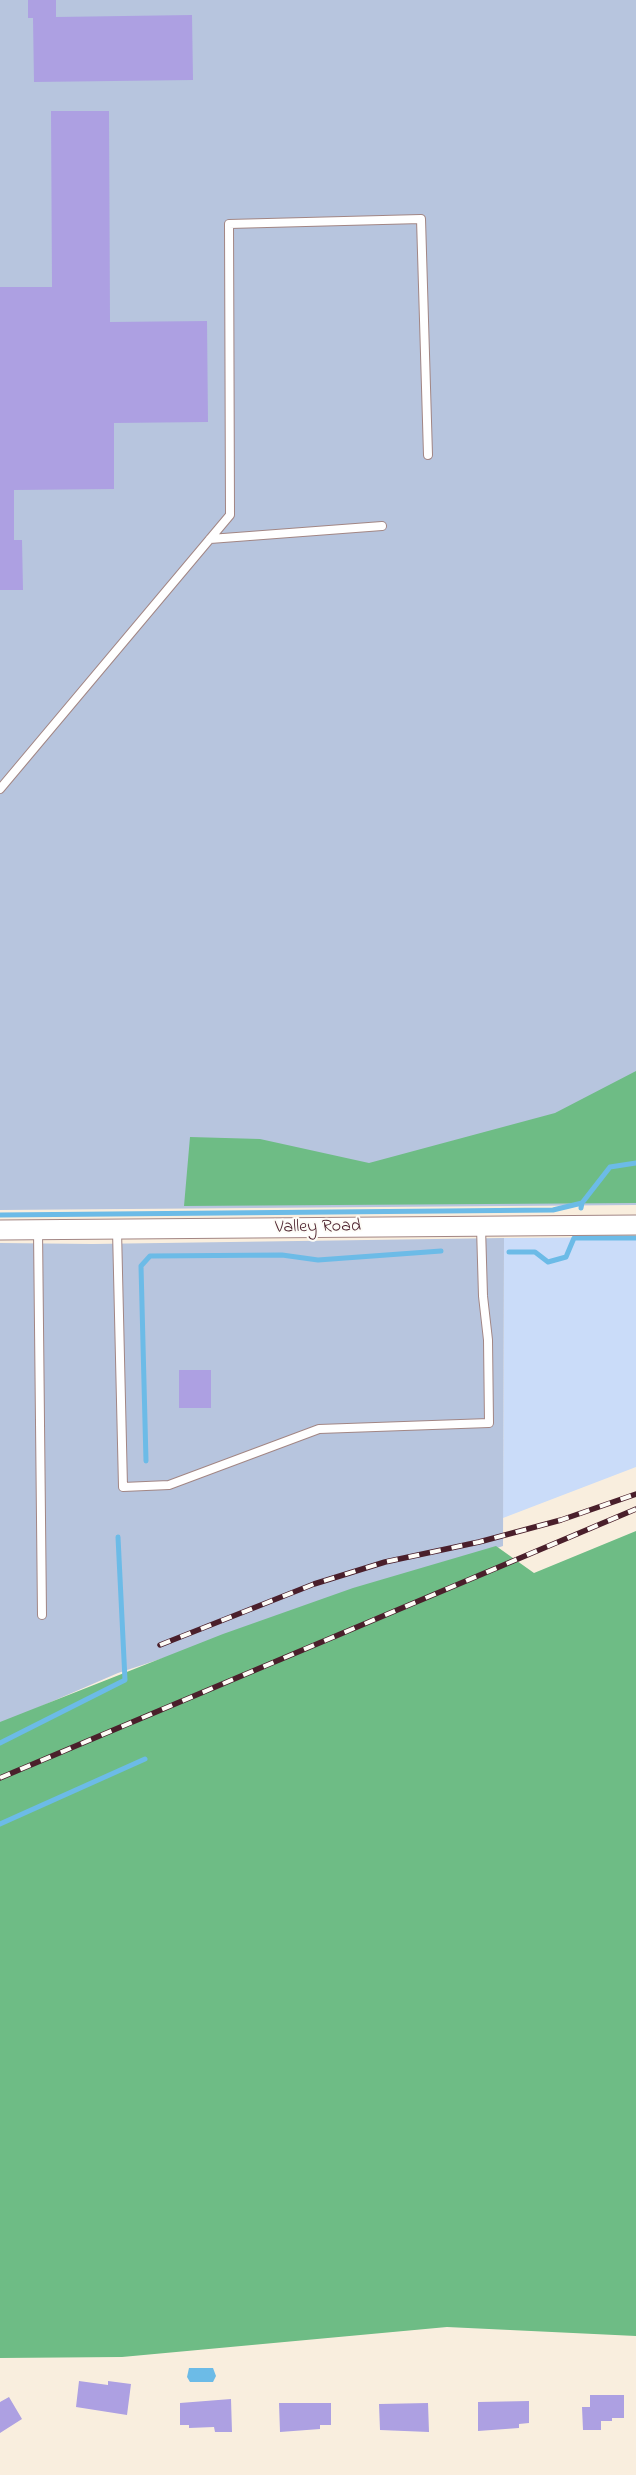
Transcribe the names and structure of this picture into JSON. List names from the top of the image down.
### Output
{
  "streets": {
    "street": ["Valley Road"]
  }
}
